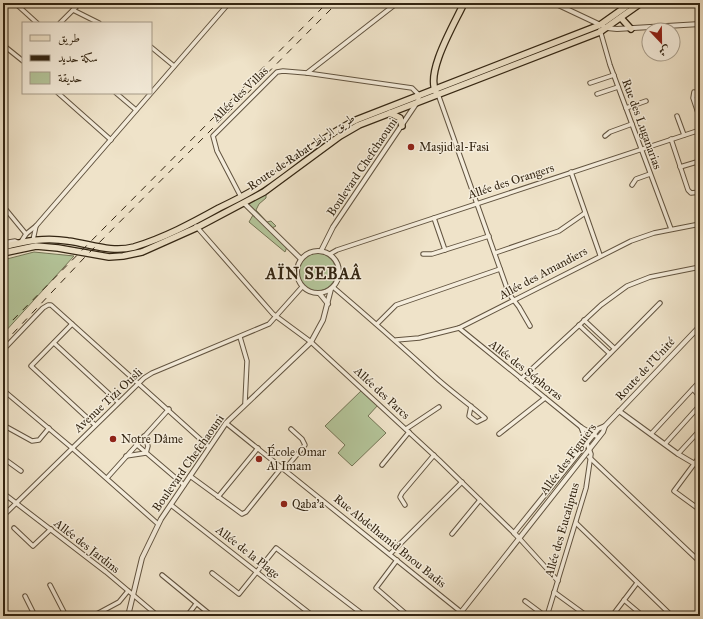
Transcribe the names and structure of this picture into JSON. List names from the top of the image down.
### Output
{
  "streets": {
    "main road": ["Route de Rabat طريق الرباط"],
    "street": [
      "Allée des Villas",
      "Rue des Luganarias",
      "Boulevard Chefchaouni",
      "Allée des Orangers",
      "Allée des Amandiers",
      "Route de l'Unité",
      "Allée des Séphoras",
      "Allée des Parcs",
      "Avenue Tizi Ousli",
      "Allée des Figuiers",
      "Allée des Eucaliptus",
      "Rue Abdelhamid Bnou Badis",
      "Allée des Jardins",
      "Allée de la Plage"
    ]
  },
  "crossings": [
    ["Allée des Villas", "Route de Rabat طريق الرباط"],
    ["Allée des Villas", "Boulevard Chefchaouni"],
    ["Rue des Luganarias", "Route de Rabat طريق الرباط"],
    ["Rue des Luganarias", "Allée des Orangers"],
    ["Rue des Luganarias", "Allée des Amandiers"],
    ["Route de Rabat طريق الرباط", "Boulevard Chefchaouni"],
    ["Route de Rabat طريق الرباط", "Allée des Parcs"],
    ["Boulevard Chefchaouni", "Allée des Orangers"],
    ["Boulevard Chefchaouni", "Allée des Parcs"],
    ["Boulevard Chefchaouni", "Avenue Tizi Ousli"],
    ["Boulevard Chefchaouni", "Rue Abdelhamid Bnou Badis"],
    ["Boulevard Chefchaouni", "Allée des Jardins"],
    ["Boulevard Chefchaouni", "Allée de la Plage"],
    ["Allée des Orangers", "Avenue Tizi Ousli"],
    ["Allée des Amandiers", "Allée des Séphoras"],
    ["Route de l'Unité", "Allée des Figuiers"],
    ["Allée des Séphoras", "Allée des Figuiers"],
    ["Allée des Parcs", "Avenue Tizi Ousli"],
    ["Allée des Parcs", "Allée des Figuiers"],
    ["Allée des Parcs", "Allée des Eucaliptus"],
    ["Avenue Tizi Ousli", "Allée des Jardins"],
    ["Allée des Figuiers", "Allée des Eucaliptus"],
    ["Allée des Figuiers", "Rue Abdelhamid Bnou Badis"]
  ],
  "districts": ["AÏN SEBAÂ"],
  "places": [
    "Masjid al-Fasi",
    "Notre Dâme",
    "École Omar Al Imam",
    "Qaba'a"
  ],
  "legend": ["طريق", "سكة حديد", "حديقة"],
  "north": "bottom"
}
